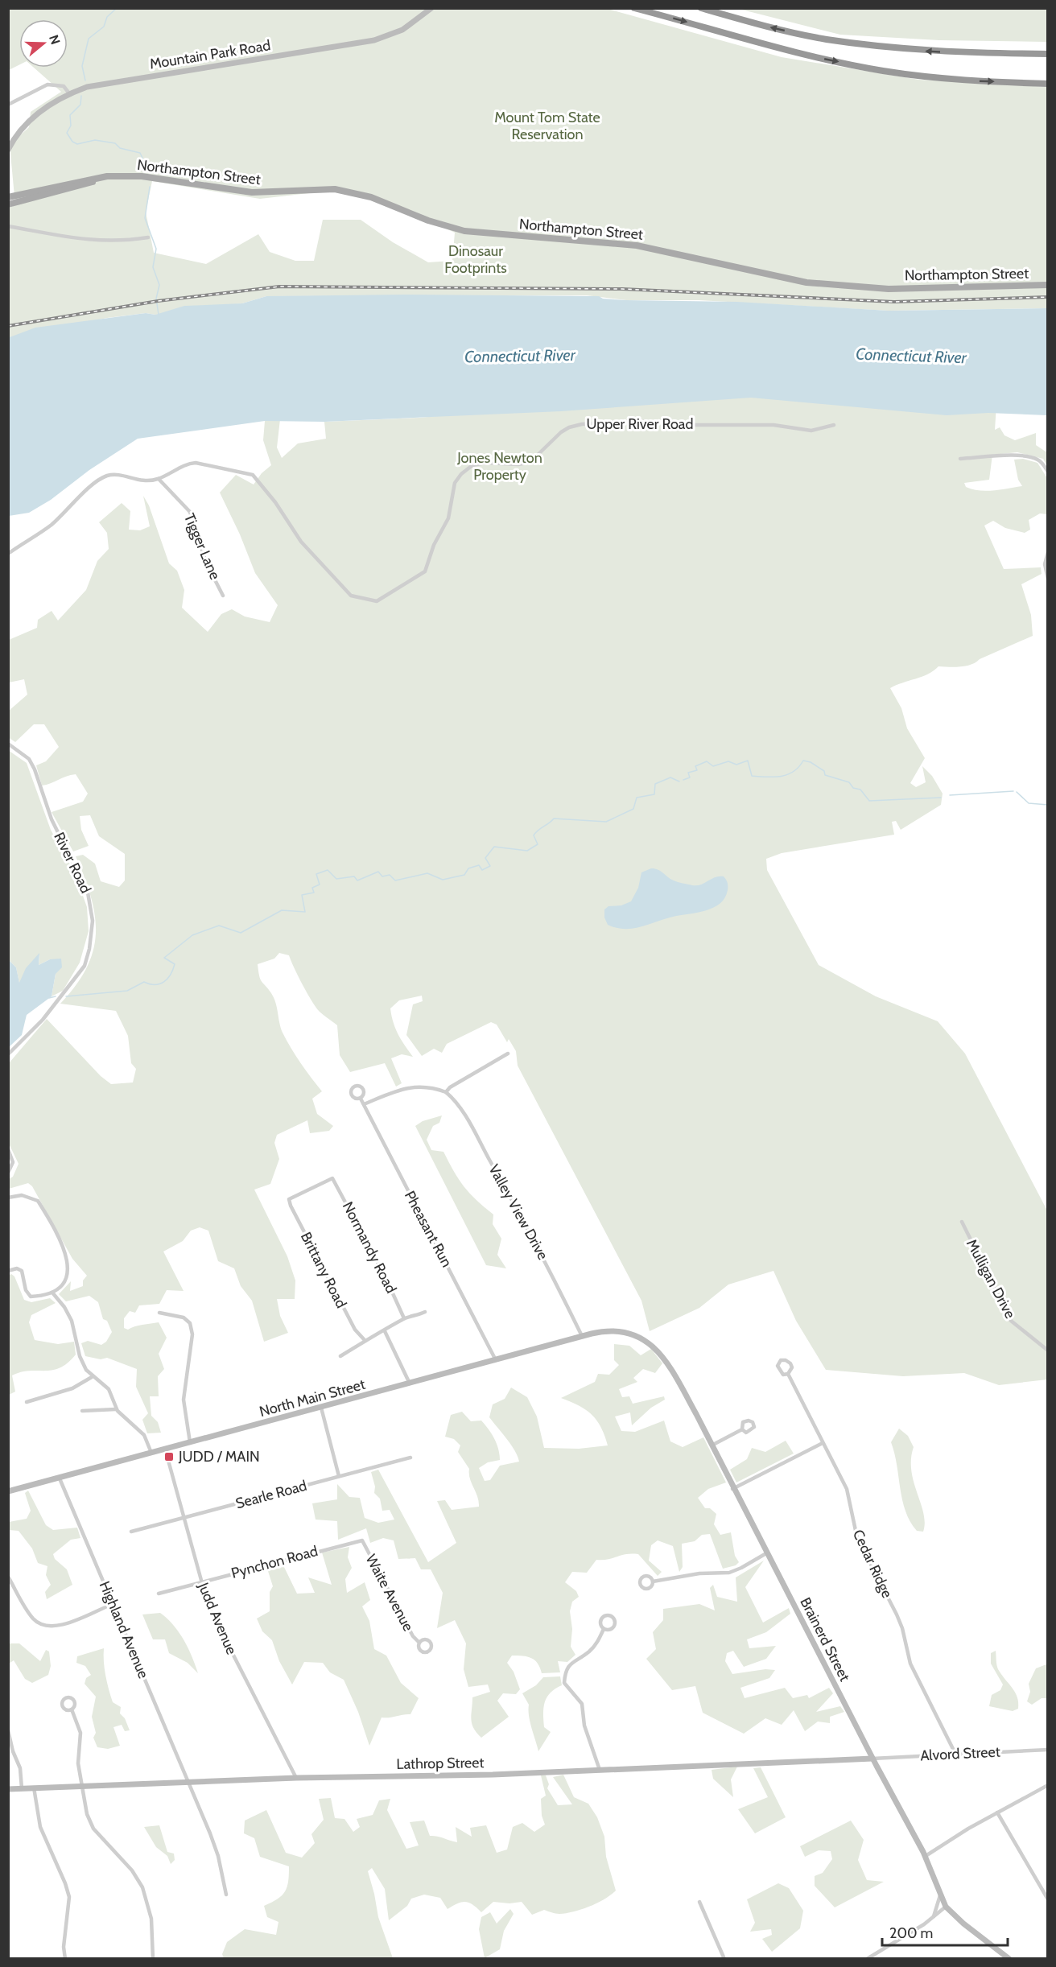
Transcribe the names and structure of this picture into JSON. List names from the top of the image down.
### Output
{
  "streets": {
    "main road": ["Northampton Street"],
    "street": [
      "Mountain Park Road",
      "Upper River Road",
      "Tigger Lane",
      "River Road",
      "Valley View Drive",
      "Pheasant Run",
      "Normandy Road",
      "Brittany Road",
      "Mulligan Drive",
      "North Main Street",
      "Searle Road",
      "Pynchon Road",
      "Cedar Ridge",
      "Waite Avenue",
      "Judd Avenue",
      "Highland Avenue",
      "Brainerd Street",
      "Alvord Street",
      "Lathrop Street"
    ]
  },
  "crossings": [
    ["Upper River Road", "Tigger Lane"],
    ["Valley View Drive", "North Main Street"],
    ["Pheasant Run", "North Main Street"],
    ["Normandy Road", "Brittany Road"],
    ["North Main Street", "Judd Avenue"],
    ["North Main Street", "Highland Avenue"],
    ["North Main Street", "Brainerd Street"],
    ["Searle Road", "Judd Avenue"],
    ["Pynchon Road", "Waite Avenue"],
    ["Pynchon Road", "Judd Avenue"],
    ["Cedar Ridge", "Alvord Street"],
    ["Judd Avenue", "Lathrop Street"],
    ["Highland Avenue", "Lathrop Street"],
    ["Brainerd Street", "Alvord Street"],
    ["Brainerd Street", "Lathrop Street"],
    ["Alvord Street", "Lathrop Street"]
  ],
  "water": ["Connecticut River"],
  "parks": ["Mount Tom State Reservation", "Dinosaur Footprints", "Jones Newton Property"],
  "places": {
    "transit": ["JUDD / MAIN"]
  },
  "scale_bar": "200 m",
  "north": "right"
}
